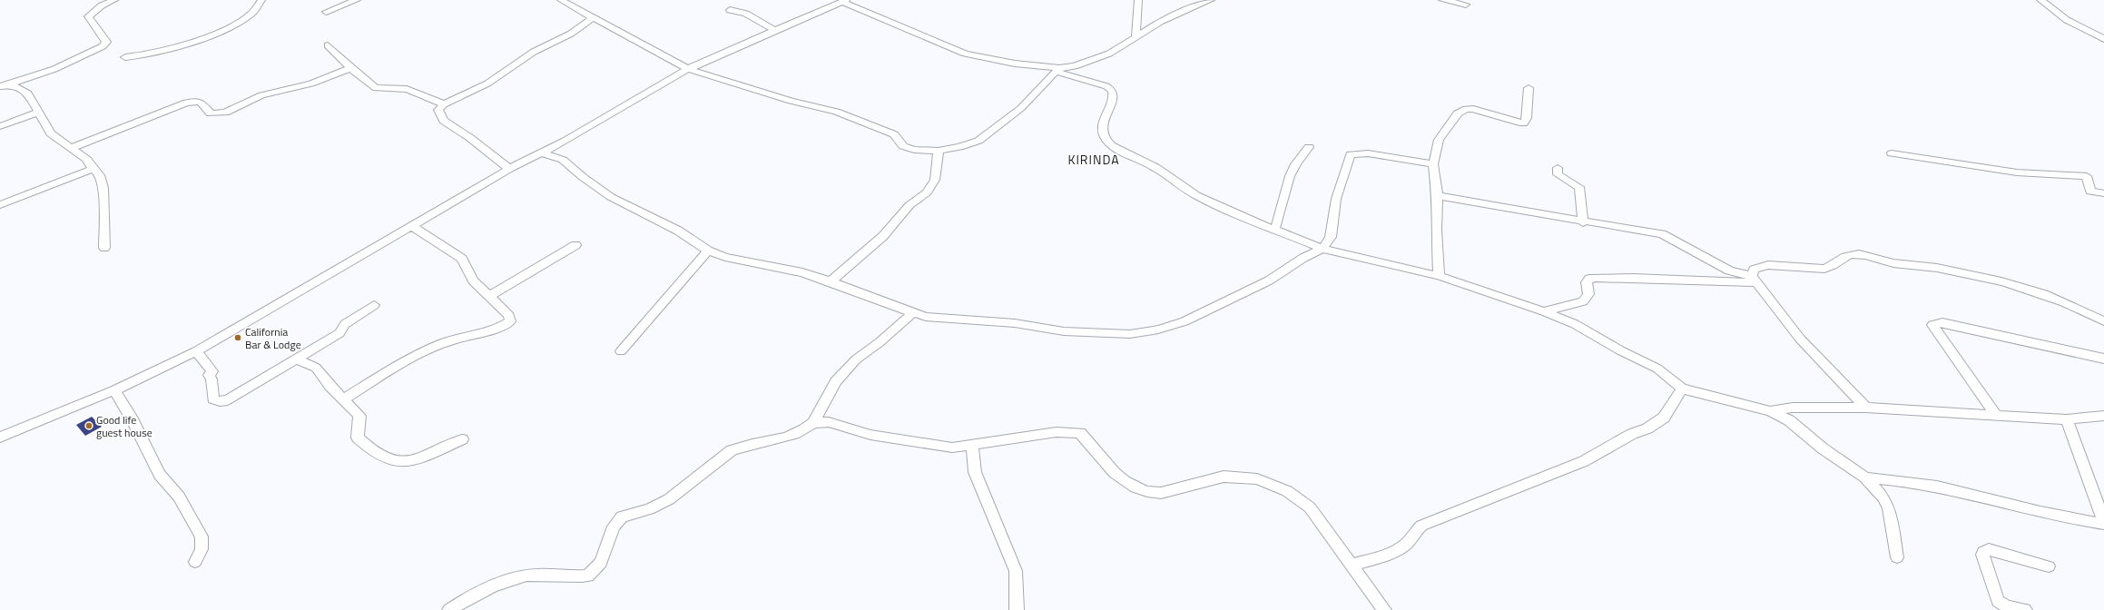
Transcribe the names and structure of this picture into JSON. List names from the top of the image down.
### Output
{
  "districts": ["KIRINDA"],
  "places": ["California Bar & Lodge", "Good life guest house"]
}
